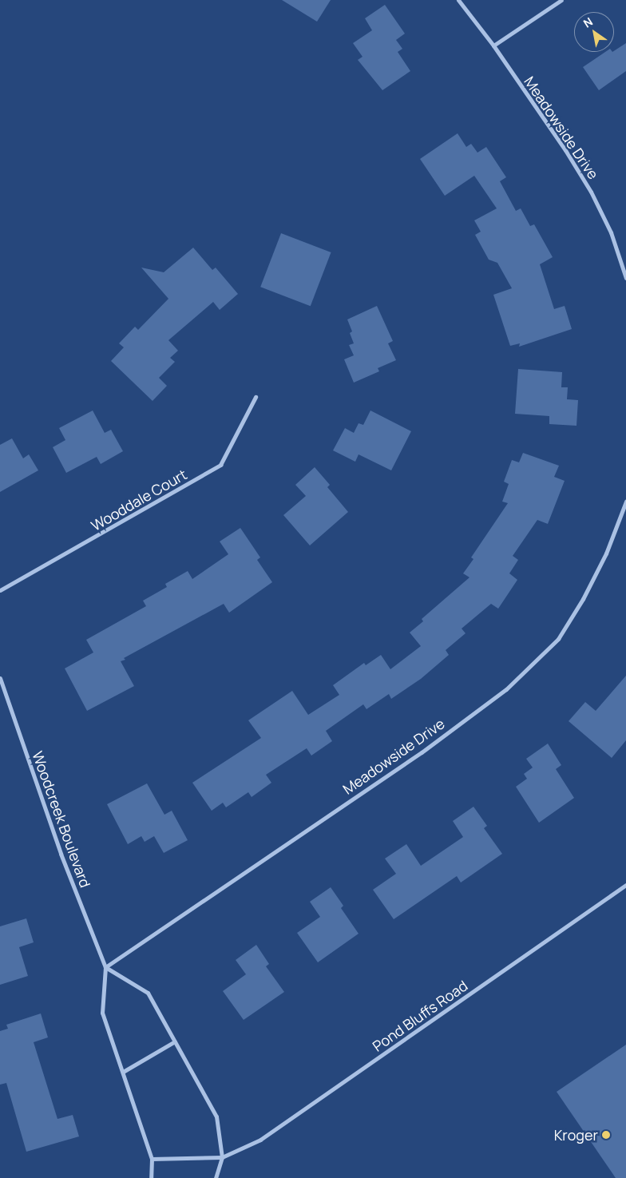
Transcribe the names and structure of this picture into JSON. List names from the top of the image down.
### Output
{
  "streets": {
    "street": [
      "Meadowside Drive",
      "Wooddale Court",
      "Woodcreek Boulevard",
      "Pond Bluffs Road"
    ]
  },
  "crossings": [
    ["Meadowside Drive", "Woodcreek Boulevard"]
  ],
  "places": ["Kroger"],
  "north": "top left"
}
